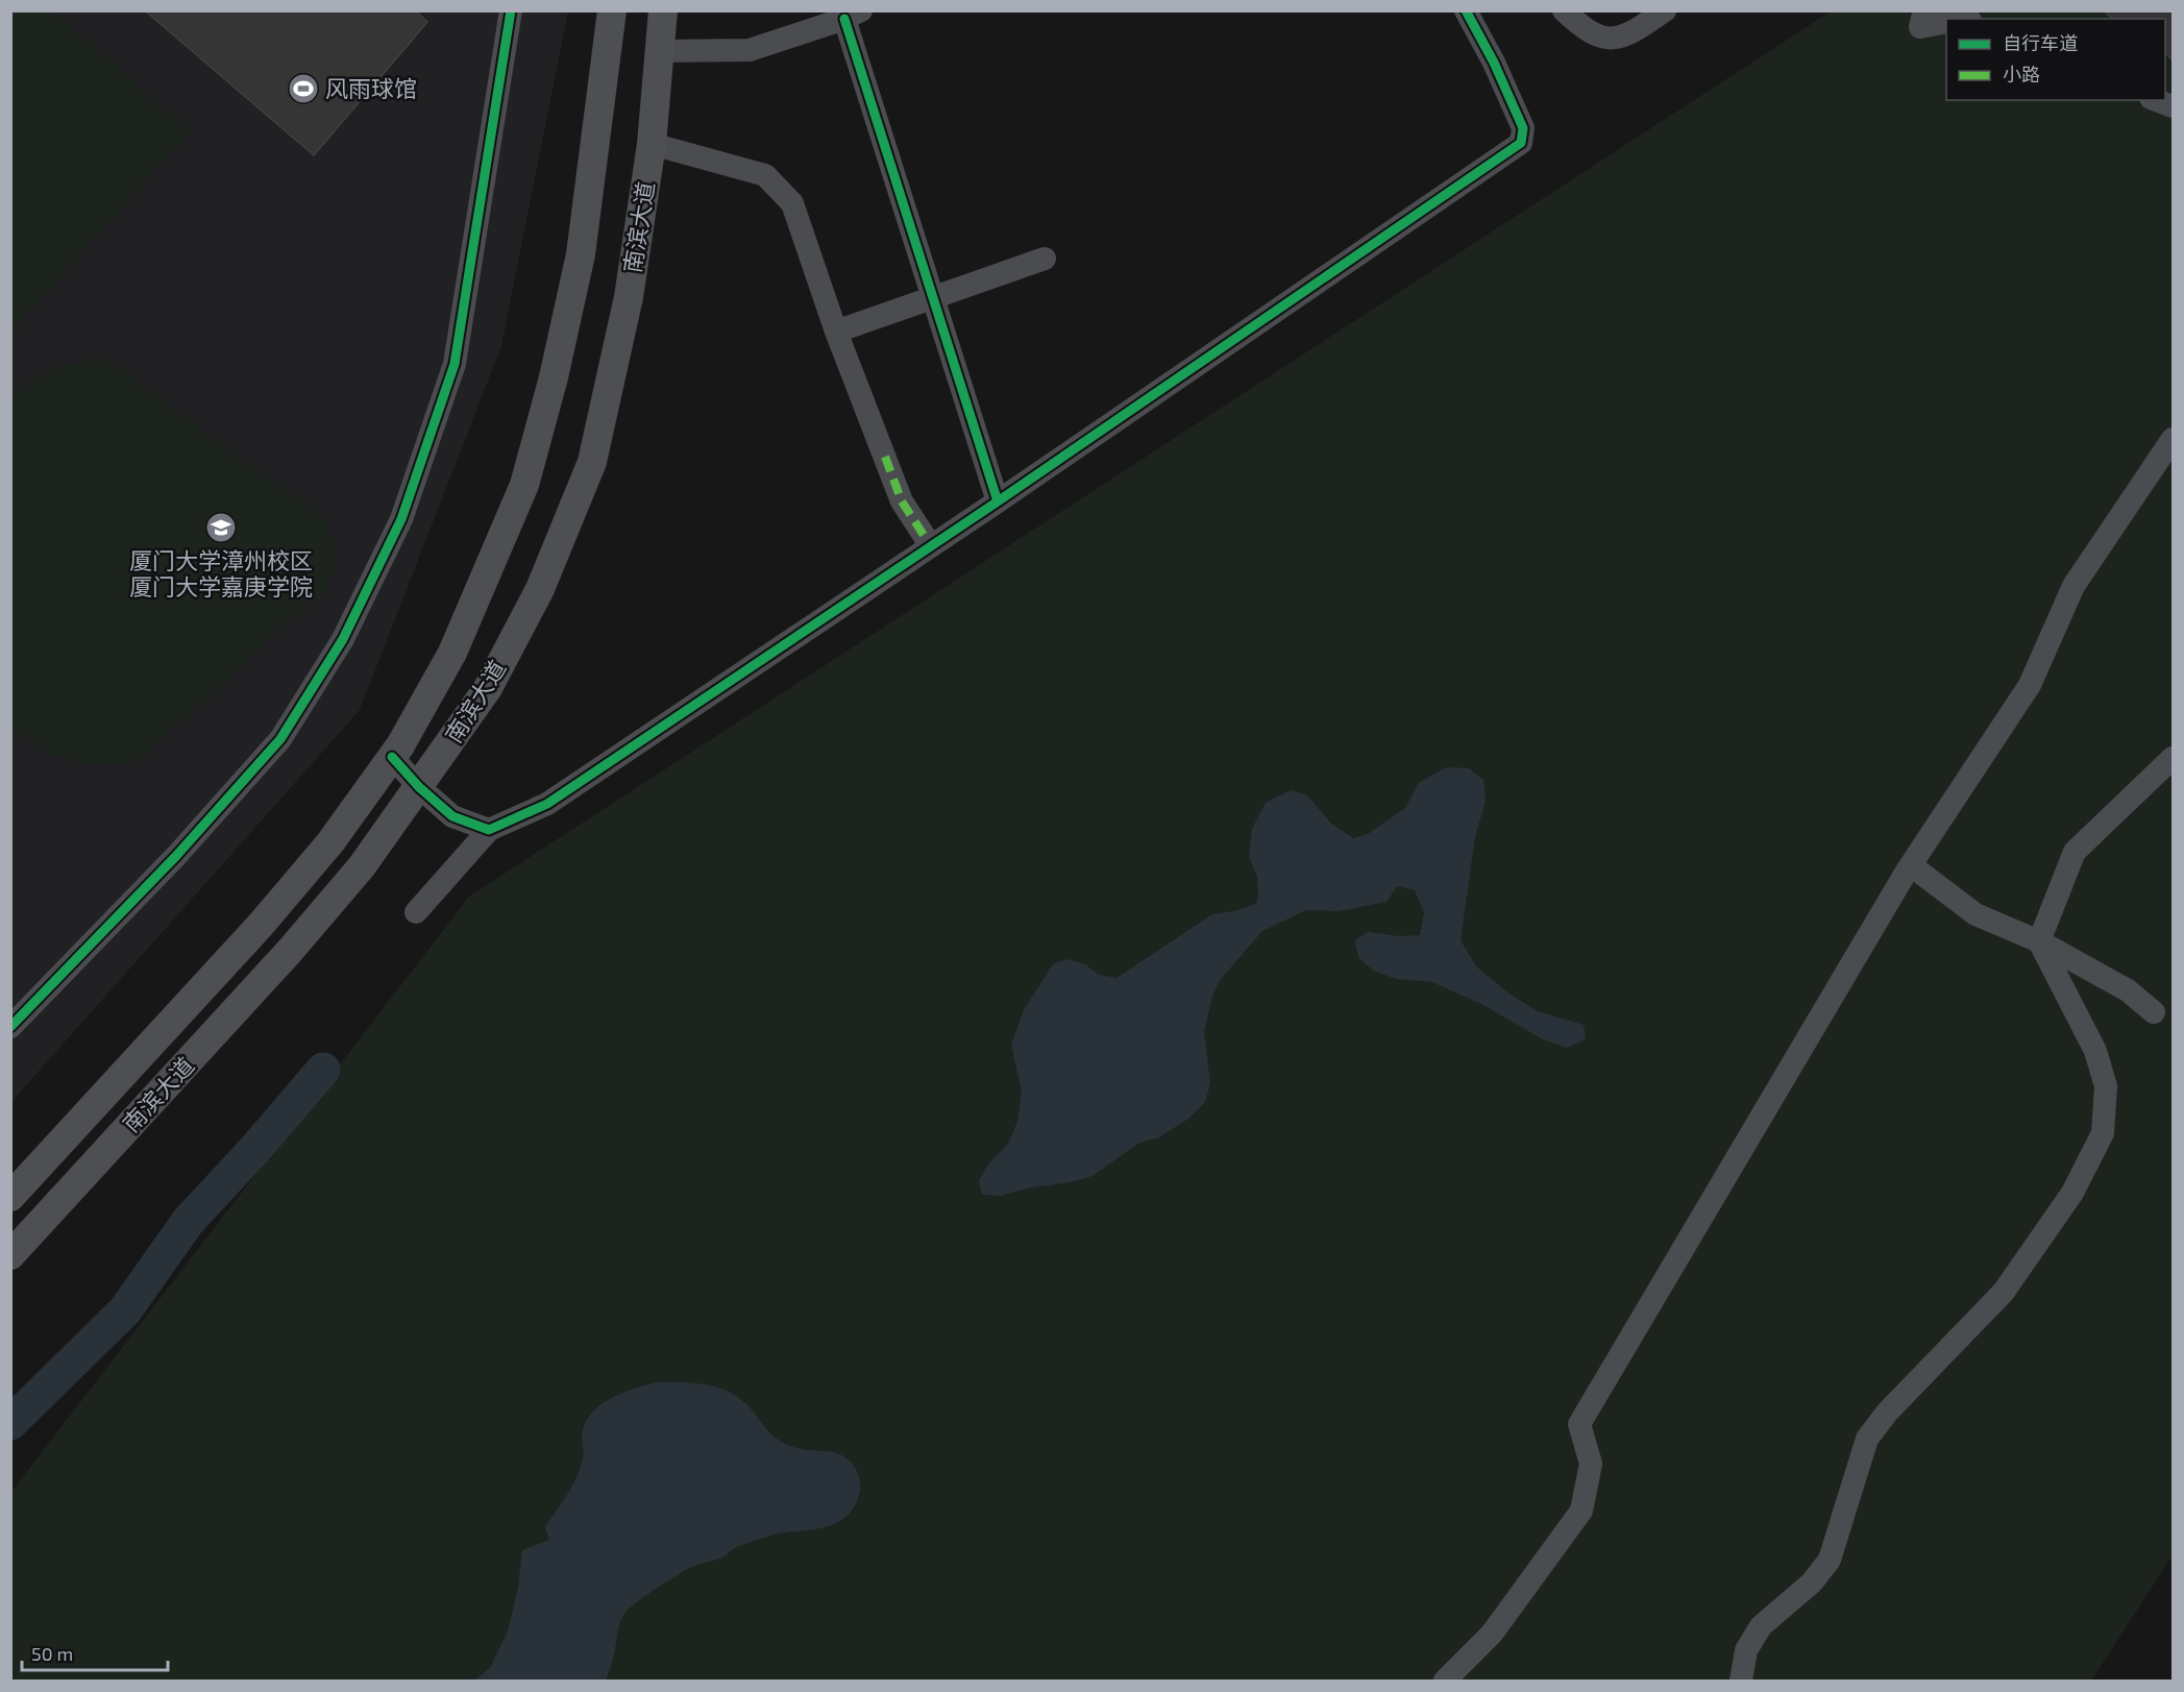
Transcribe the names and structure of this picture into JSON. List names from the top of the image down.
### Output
{
  "streets": {
    "main road": ["南滨大道"]
  },
  "places": {
    "sports": ["风雨球馆"],
    "school or university": ["厦门大学漳州校区 厦门大学嘉庚学院"]
  },
  "legend": ["自行车道", "小路"],
  "scale_bar": "50 m"
}
